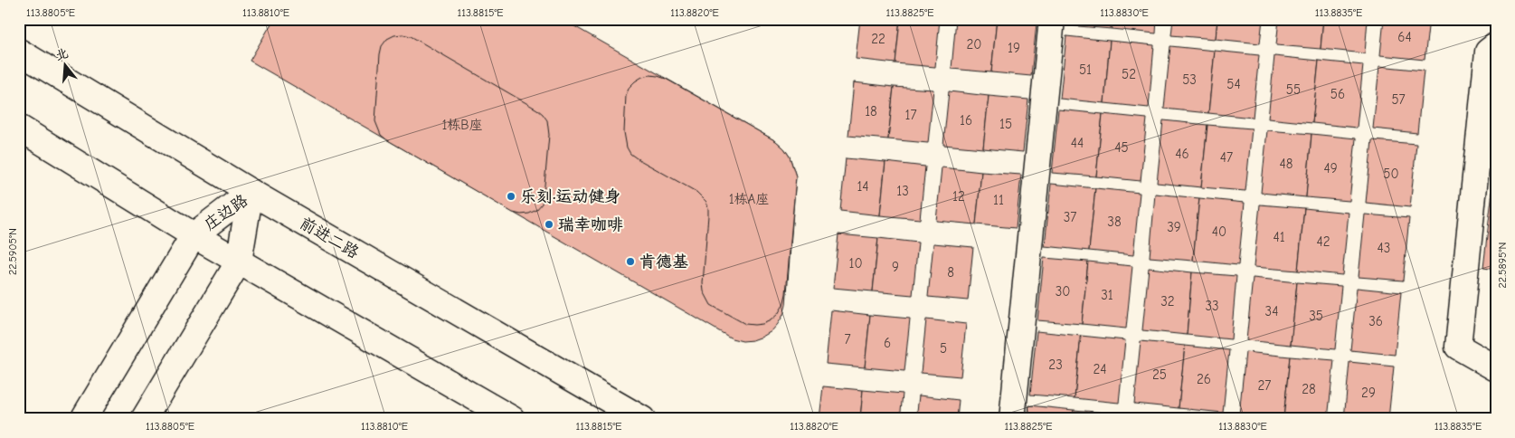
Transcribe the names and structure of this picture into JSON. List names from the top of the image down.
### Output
{
  "streets": {
    "main road": ["庄边路", "前进二路"]
  },
  "crossings": [
    ["庄边路", "前进二路"]
  ],
  "places": ["乐刻·运动健身", "瑞幸咖啡", "肯德基"],
  "house_numbers": [
    "64",
    "22",
    "20",
    "19",
    "51",
    "52",
    "53",
    "54",
    "55",
    "56",
    "57",
    "18",
    "17",
    "16",
    "15",
    "1栋B座",
    "44",
    "45",
    "46",
    "47",
    "48",
    "49",
    "50",
    "14",
    "13",
    "12",
    "1栋A座",
    "11",
    "37",
    "38",
    "39",
    "40",
    "41",
    "42",
    "43",
    "10",
    "9",
    "8",
    "30",
    "31",
    "32",
    "33",
    "34",
    "35",
    "36",
    "7",
    "6",
    "5",
    "23",
    "24",
    "25",
    "26",
    "27",
    "28",
    "29"
  ],
  "north": "top",
  "coordinates": [
    "113.8805°E",
    "113.8810°E",
    "113.8815°E",
    "113.8820°E",
    "113.8825°E",
    "113.8830°E",
    "113.8835°E",
    "22.5905°N",
    "22.5895°N"
  ]
}
